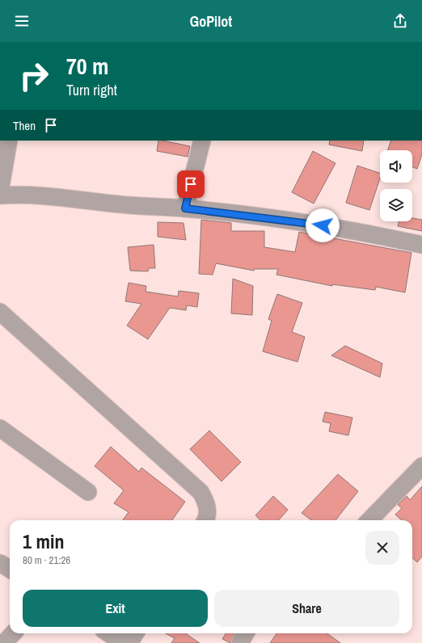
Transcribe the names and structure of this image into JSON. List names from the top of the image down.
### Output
{
  "page": {
    "header": "GoPilot",
    "turn": ["70 m", "Turn right"],
    "then": "Then",
    "heading": ["1 min", "80 m · 21:26"],
    "buttons": ["Exit", "Share"]
  }
}
